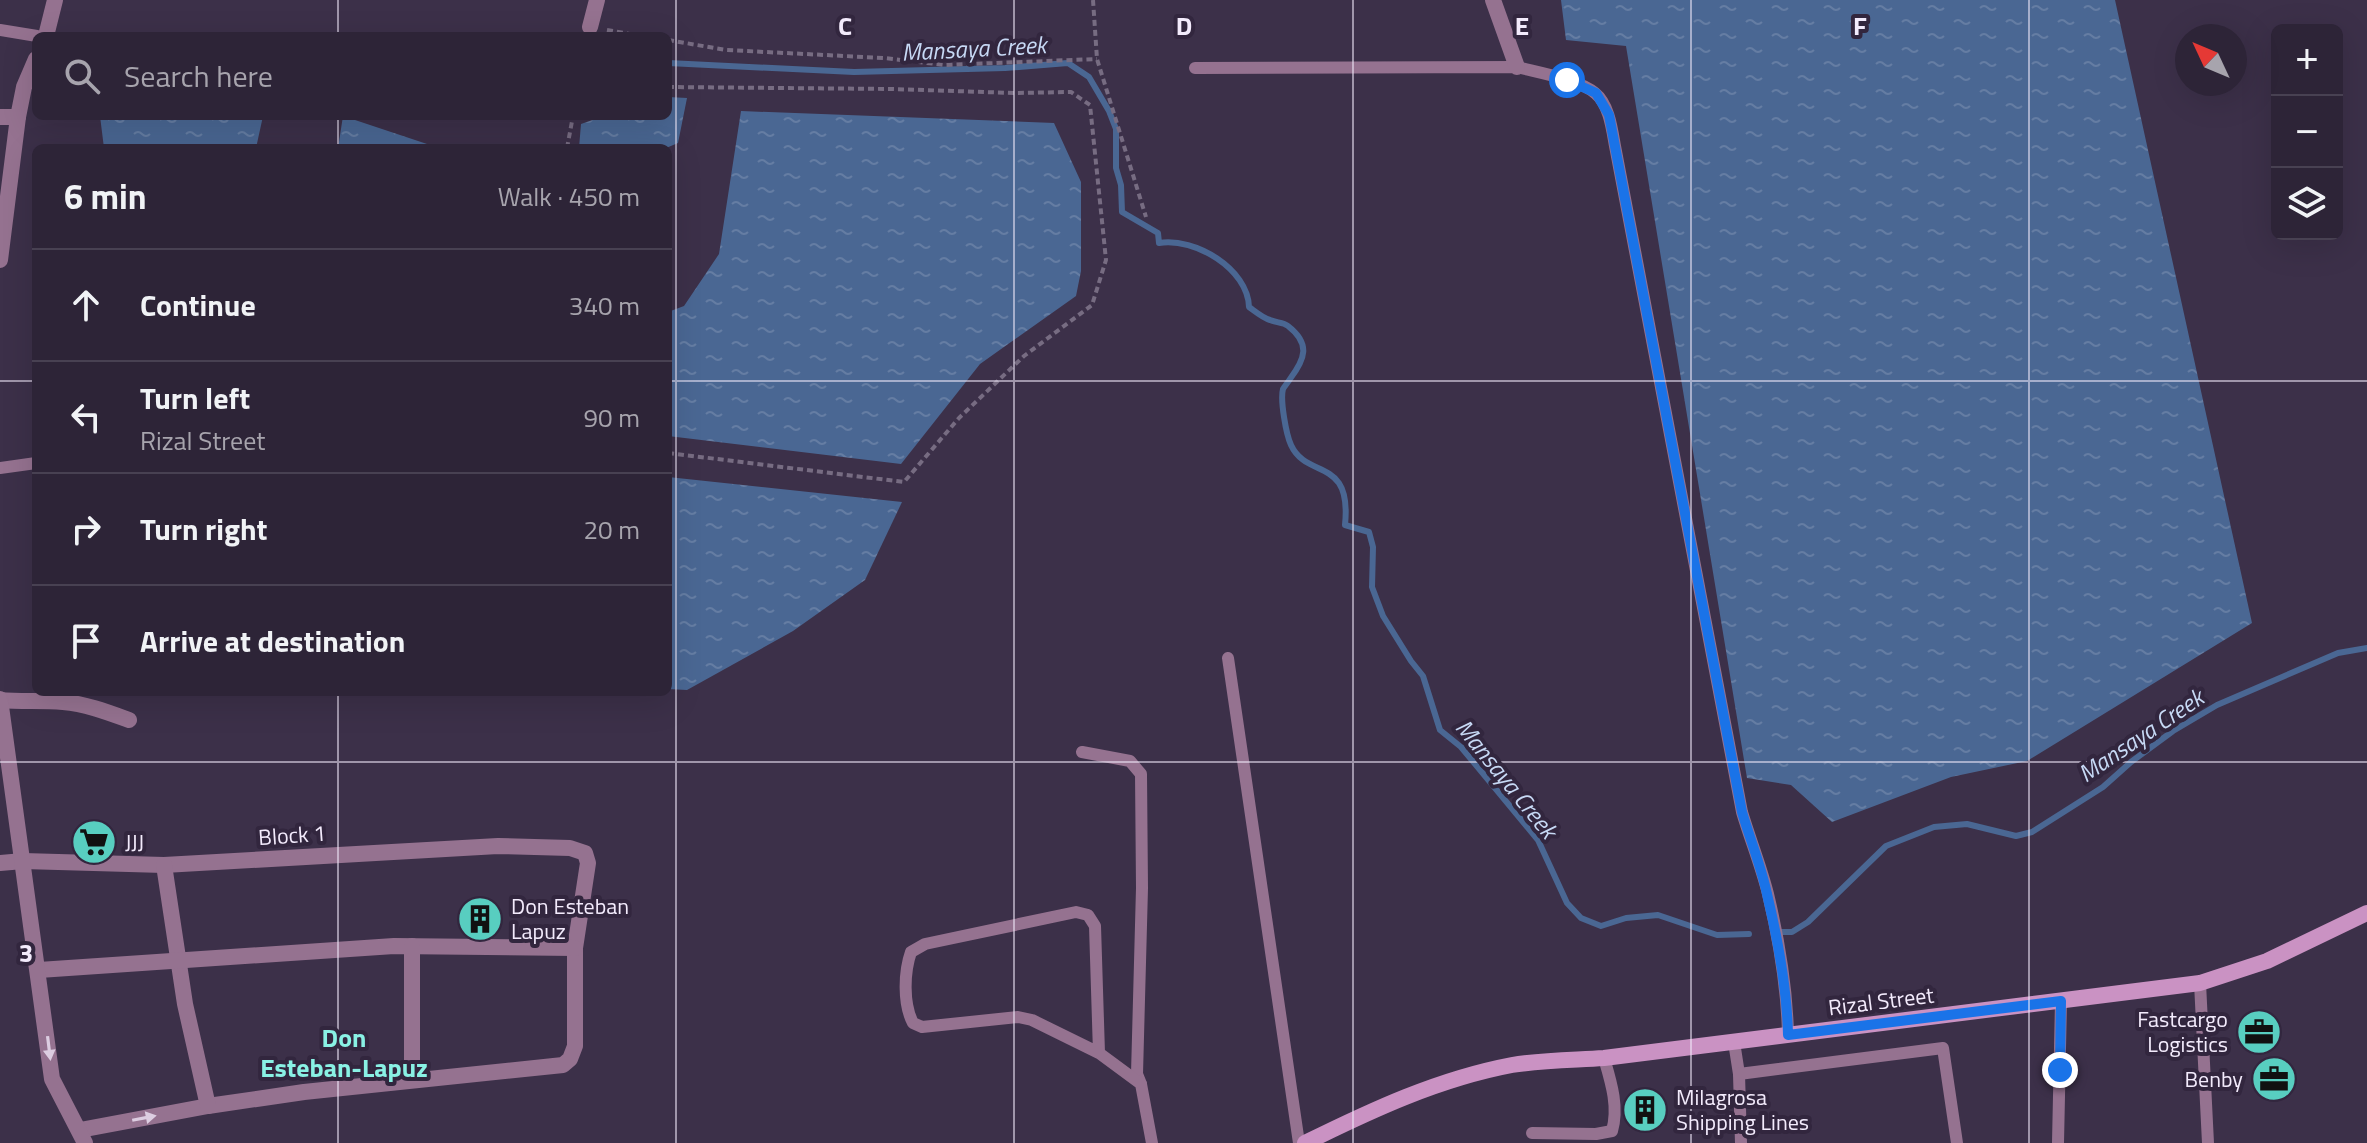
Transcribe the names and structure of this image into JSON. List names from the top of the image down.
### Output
{
  "streets": {
    "main road": ["Rizal Street"],
    "street": ["Block 1"]
  },
  "districts": ["Don Esteban-Lapuz"],
  "water": ["Mansaya Creek"],
  "places": {
    "supermarket": ["JJJ"],
    "building": ["Don Esteban Lapuz", "Milagrosa Shipping Lines"],
    "office": ["Fastcargo Logistics", "Benby"]
  },
  "north": "top left",
  "page": {
    "map_buttons": ["+", "−"],
    "search": "Search here",
    "heading": ["6 min", "Walk · 450 m"],
    "list": [
      ["Continue", "340 m"],
      ["Turn left", "Rizal Street", "90 m"],
      ["Turn right", "20 m"],
      "Arrive at destination"
    ]
  },
  "grid": {
    "columns": [
      "C",
      "D",
      "E",
      "F"
    ],
    "rows": ["3"]
  }
}
